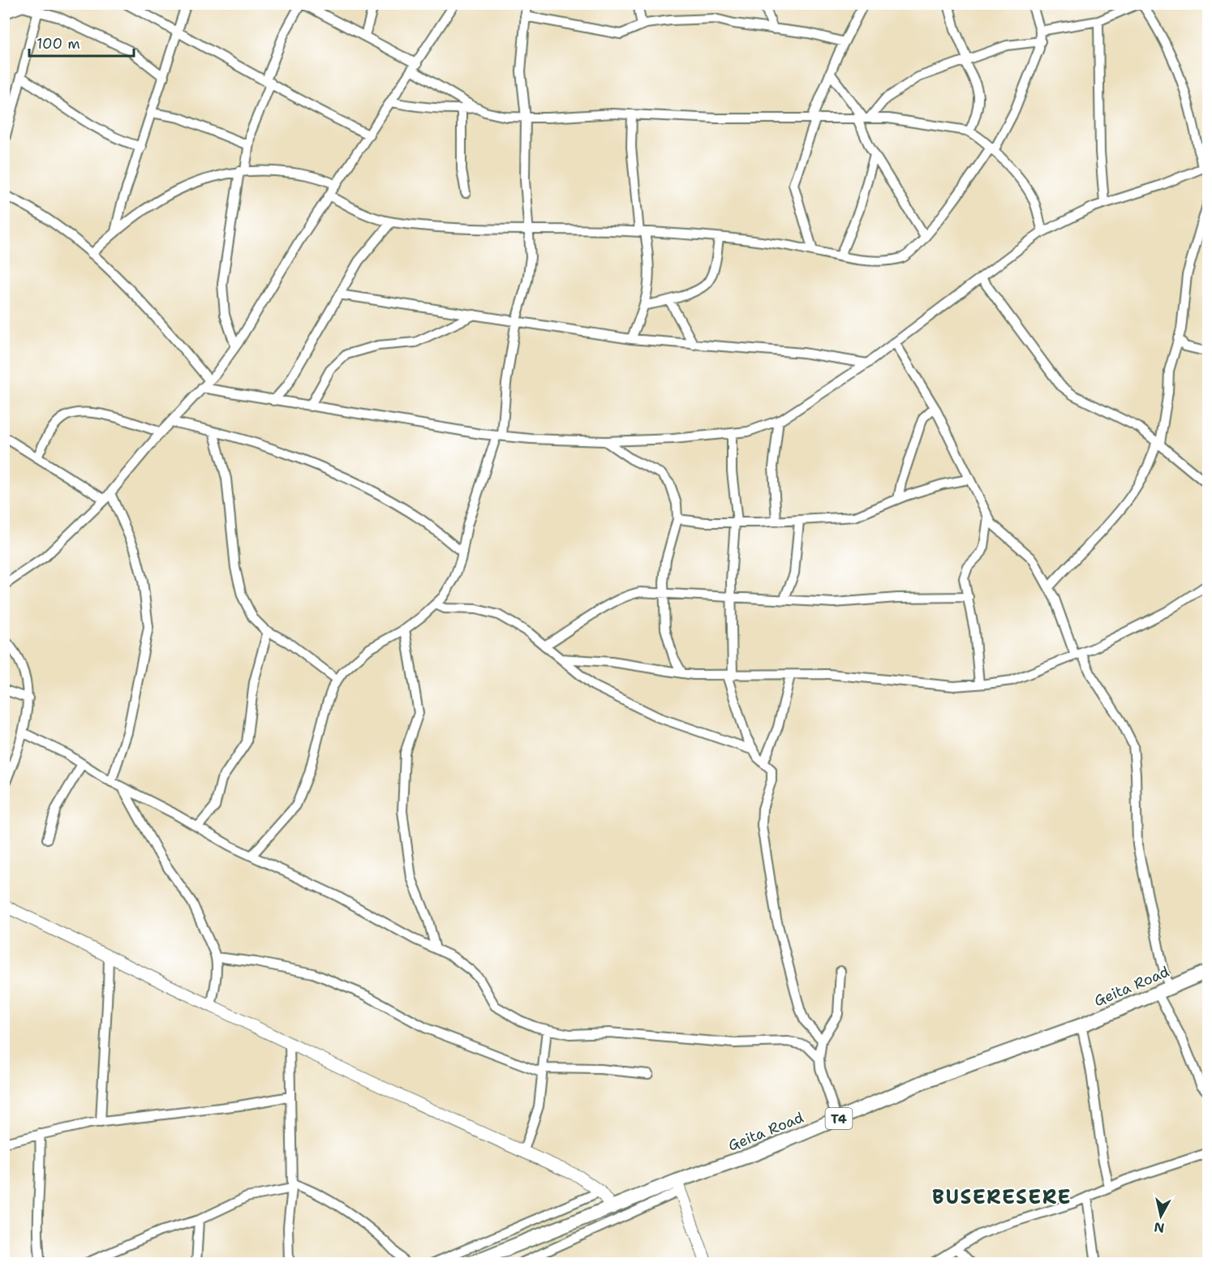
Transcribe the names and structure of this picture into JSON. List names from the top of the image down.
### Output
{
  "streets": {
    "highway": ["Geita Road", "T4"]
  },
  "districts": ["BUSERESERE"],
  "scale_bar": "100 m",
  "north": "bottom"
}
